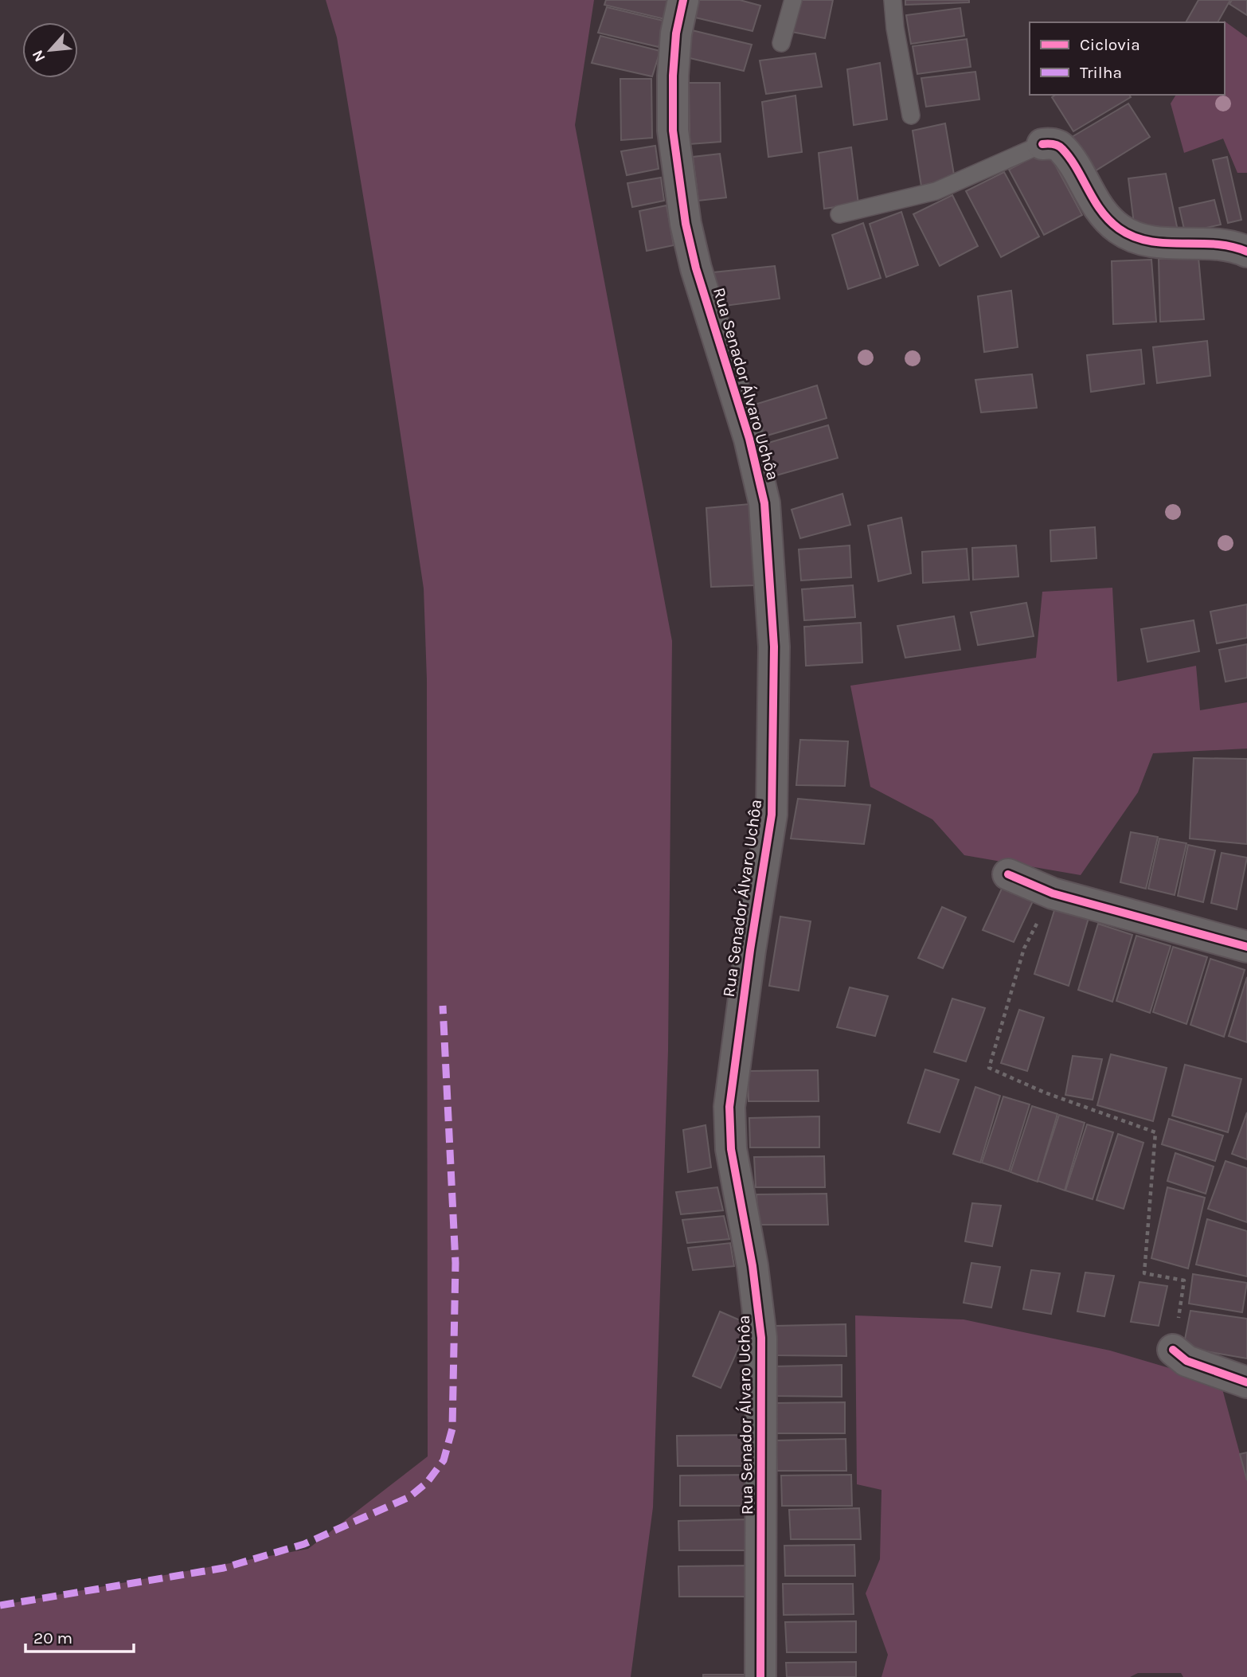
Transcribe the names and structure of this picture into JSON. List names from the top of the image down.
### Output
{
  "streets": {
    "street": ["Rua Senador Álvaro Uchôa"]
  },
  "legend": ["Ciclovia", "Trilha"],
  "scale_bar": "20 m",
  "north": "bottom left"
}
